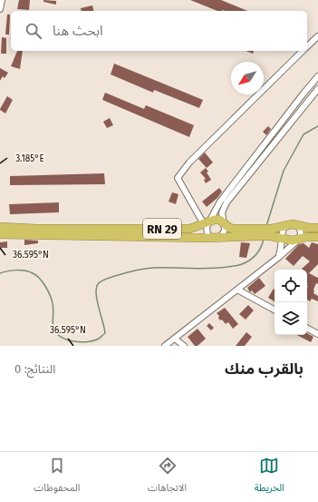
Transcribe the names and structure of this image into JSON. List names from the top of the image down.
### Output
{
  "streets": {
    "highway": ["RN 29"]
  },
  "north": "bottom left",
  "page": {
    "search": "ابحث هنا",
    "heading": ["بالقرب منك", "النتائج: 0"],
    "nav": ["الخريطة", "الاتجاهات", "المحفوظات"]
  },
  "coordinates": ["3.185°E", "36.595°N"]
}
